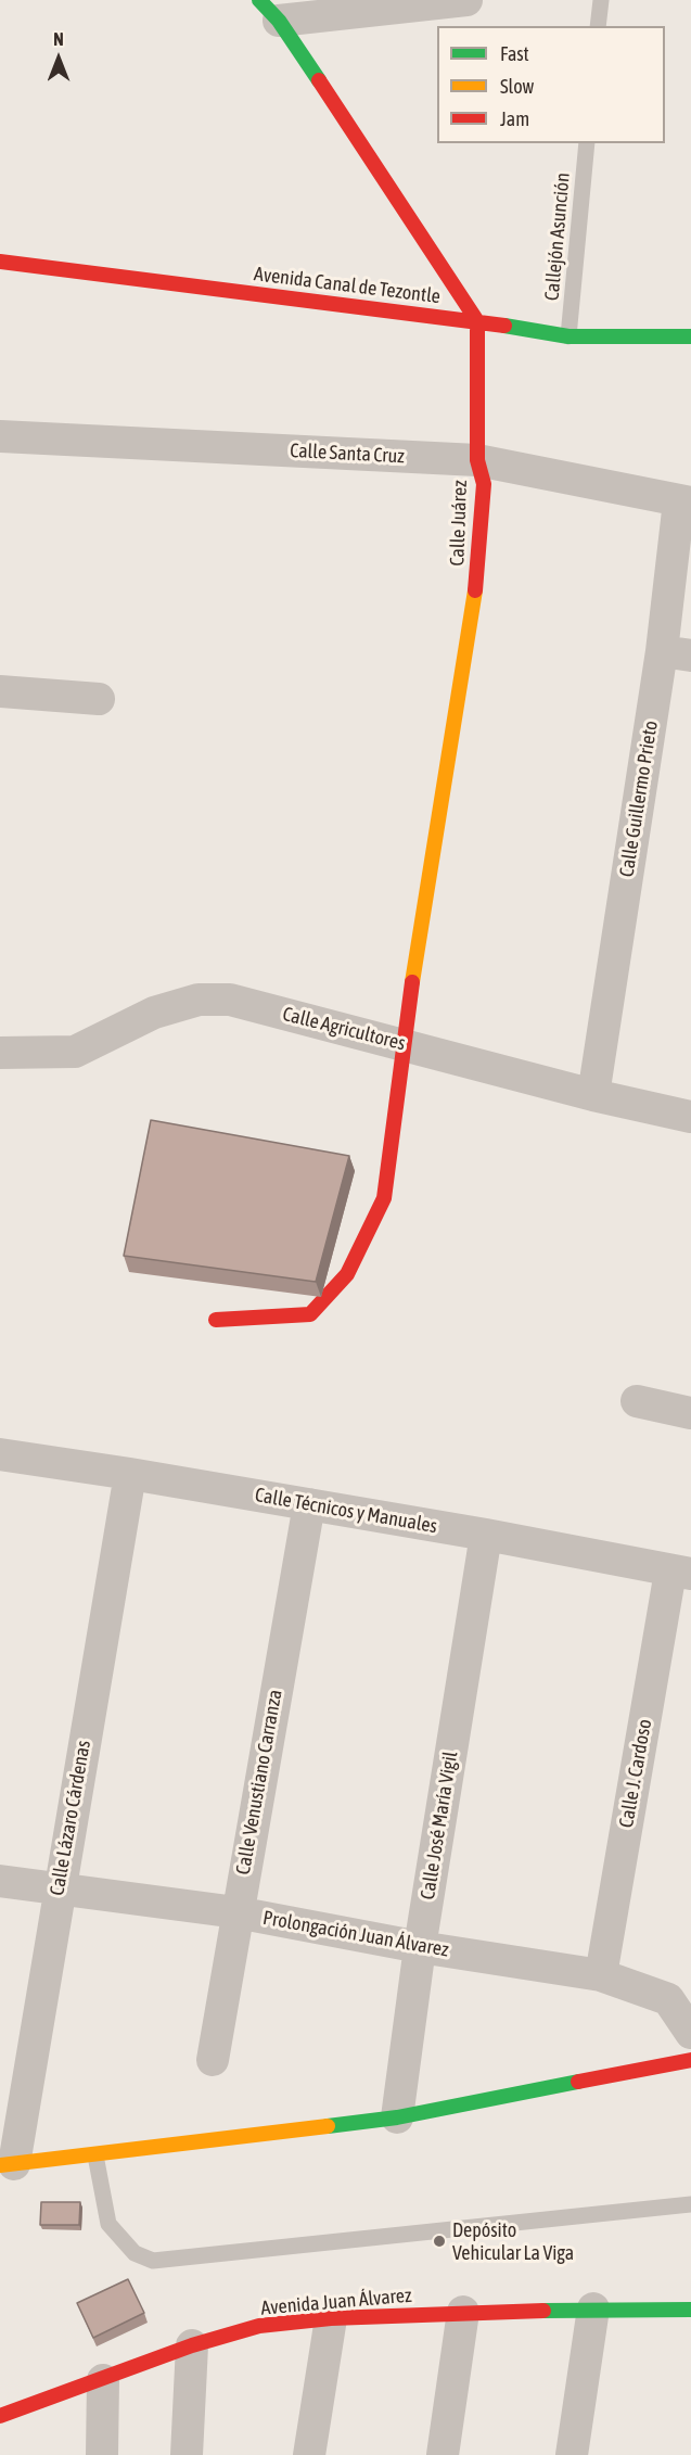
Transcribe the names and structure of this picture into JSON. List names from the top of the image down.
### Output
{
  "streets": {
    "street": [
      "Avenida Canal de Tezontle",
      "Calle Santa Cruz",
      "Calle Juárez",
      "Calle Guillermo Prieto",
      "Calle Agricultores",
      "Calle Técnicos y Manuales",
      "Calle J. Cardoso",
      "Calle Venustiano Carranza",
      "Calle Lázaro Cárdenas",
      "Calle José María Vigil",
      "Prolongación Juan Álvarez",
      "Avenida Juan Álvarez"
    ],
    "lane": ["Callejón Asunción"]
  },
  "crossings": [
    ["Callejón Asunción", "Avenida Canal de Tezontle"],
    ["Avenida Canal de Tezontle", "Calle Juárez"],
    ["Calle Santa Cruz", "Calle Juárez"],
    ["Calle Santa Cruz", "Calle Guillermo Prieto"],
    ["Calle Juárez", "Calle Agricultores"],
    ["Calle Guillermo Prieto", "Calle Agricultores"],
    ["Calle Técnicos y Manuales", "Calle J. Cardoso"],
    ["Calle Técnicos y Manuales", "Calle Venustiano Carranza"],
    ["Calle Técnicos y Manuales", "Calle Lázaro Cárdenas"],
    ["Calle Técnicos y Manuales", "Calle José María Vigil"],
    ["Calle J. Cardoso", "Prolongación Juan Álvarez"],
    ["Calle Venustiano Carranza", "Prolongación Juan Álvarez"],
    ["Calle Lázaro Cárdenas", "Prolongación Juan Álvarez"],
    ["Calle José María Vigil", "Prolongación Juan Álvarez"]
  ],
  "places": ["Depósito Vehicular La Viga"],
  "legend": ["Fast", "Slow", "Jam"],
  "north": "top"
}
